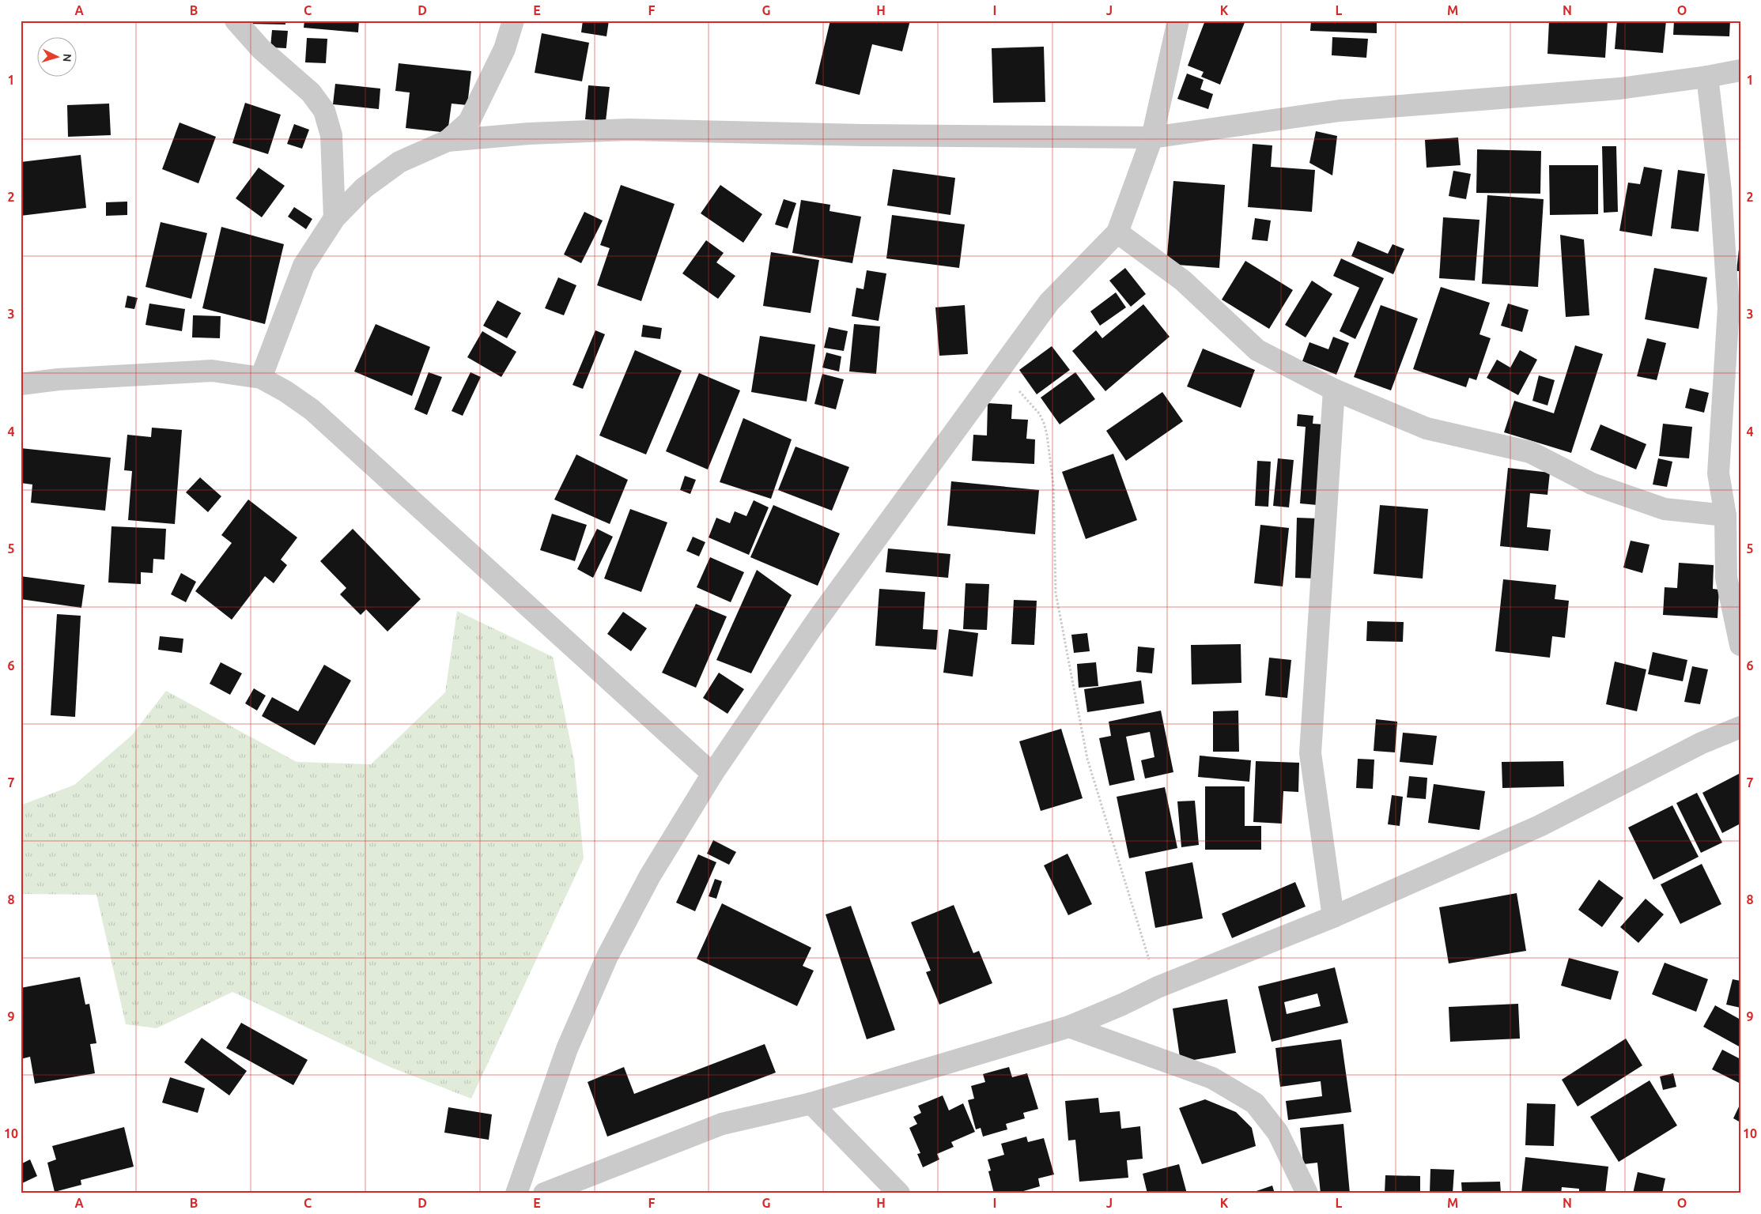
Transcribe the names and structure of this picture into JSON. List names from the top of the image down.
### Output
{
  "north": "right",
  "grid": {
    "columns": [
      "A",
      "B",
      "C",
      "D",
      "E",
      "F",
      "G",
      "H",
      "I",
      "J",
      "K",
      "L",
      "M",
      "N",
      "O"
    ],
    "rows": [
      "1",
      "2",
      "3",
      "4",
      "5",
      "6",
      "7",
      "8",
      "9",
      "10"
    ]
  }
}
